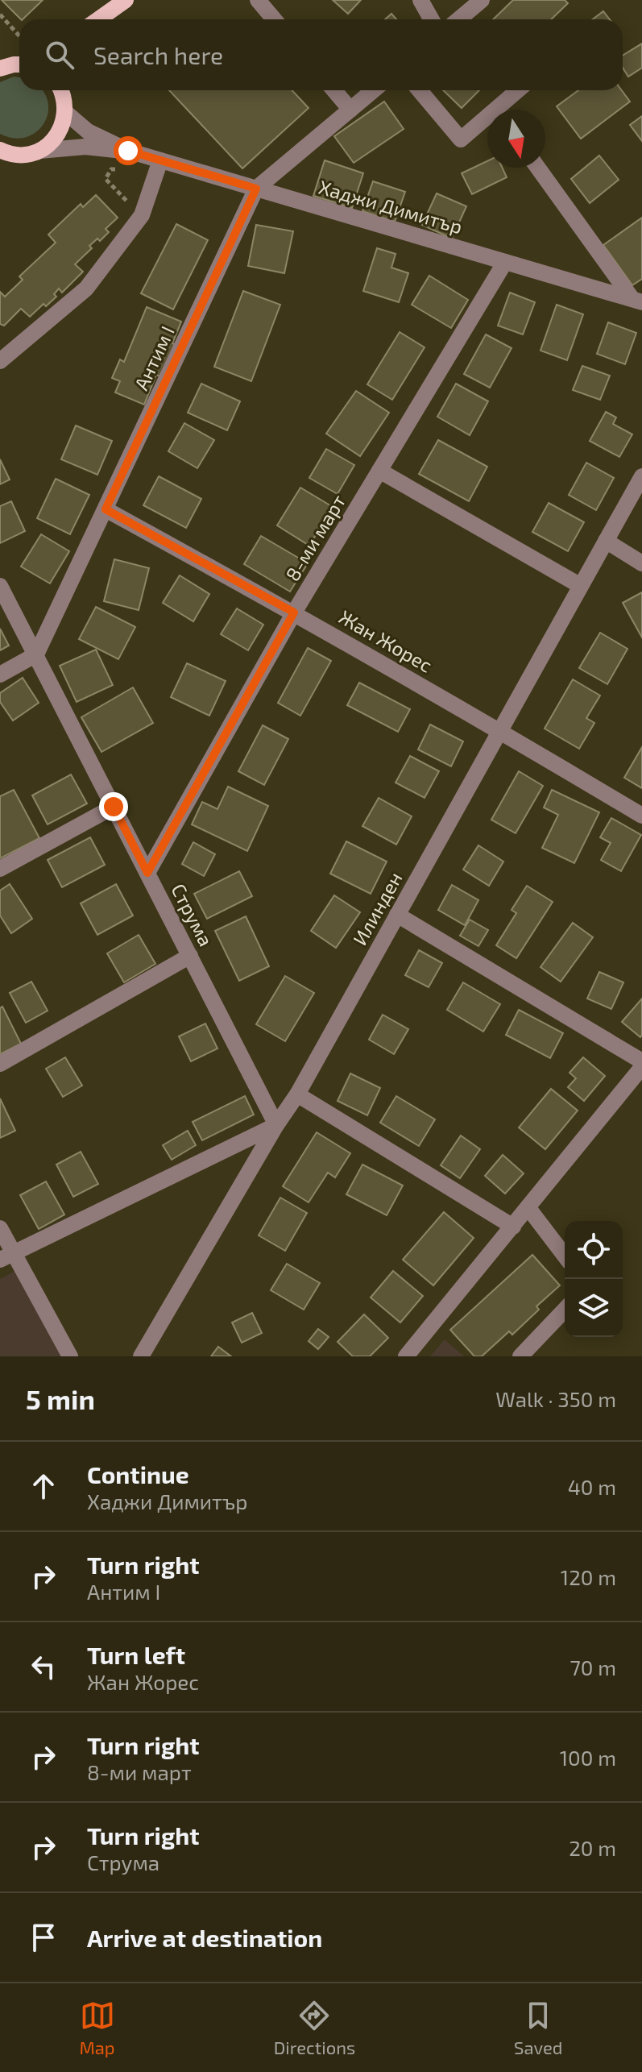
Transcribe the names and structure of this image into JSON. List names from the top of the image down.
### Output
{
  "streets": {
    "street": [
      "Хаджи Димитър",
      "Антим I",
      "8-ми март",
      "Жан Жорес",
      "Илинден",
      "Струма"
    ]
  },
  "crossings": [
    ["Хаджи Димитър", "Антим I"],
    ["Хаджи Димитър", "8-ми март"],
    ["Антим I", "Жан Жорес"],
    ["Антим I", "Струма"],
    ["8-ми март", "Жан Жорес"],
    ["8-ми март", "Струма"],
    ["Жан Жорес", "Илинден"],
    ["Илинден", "Струма"]
  ],
  "north": "bottom",
  "page": {
    "search": "Search here",
    "heading": ["5 min", "Walk · 350 m"],
    "list": [
      ["Continue", "Хаджи Димитър", "40 m"],
      ["Turn right", "Антим I", "120 m"],
      ["Turn left", "Жан Жорес", "70 m"],
      ["Turn right", "8-ми март", "100 m"],
      ["Turn right", "Струма", "20 m"],
      "Arrive at destination"
    ],
    "nav": ["Map", "Directions", "Saved"]
  }
}
